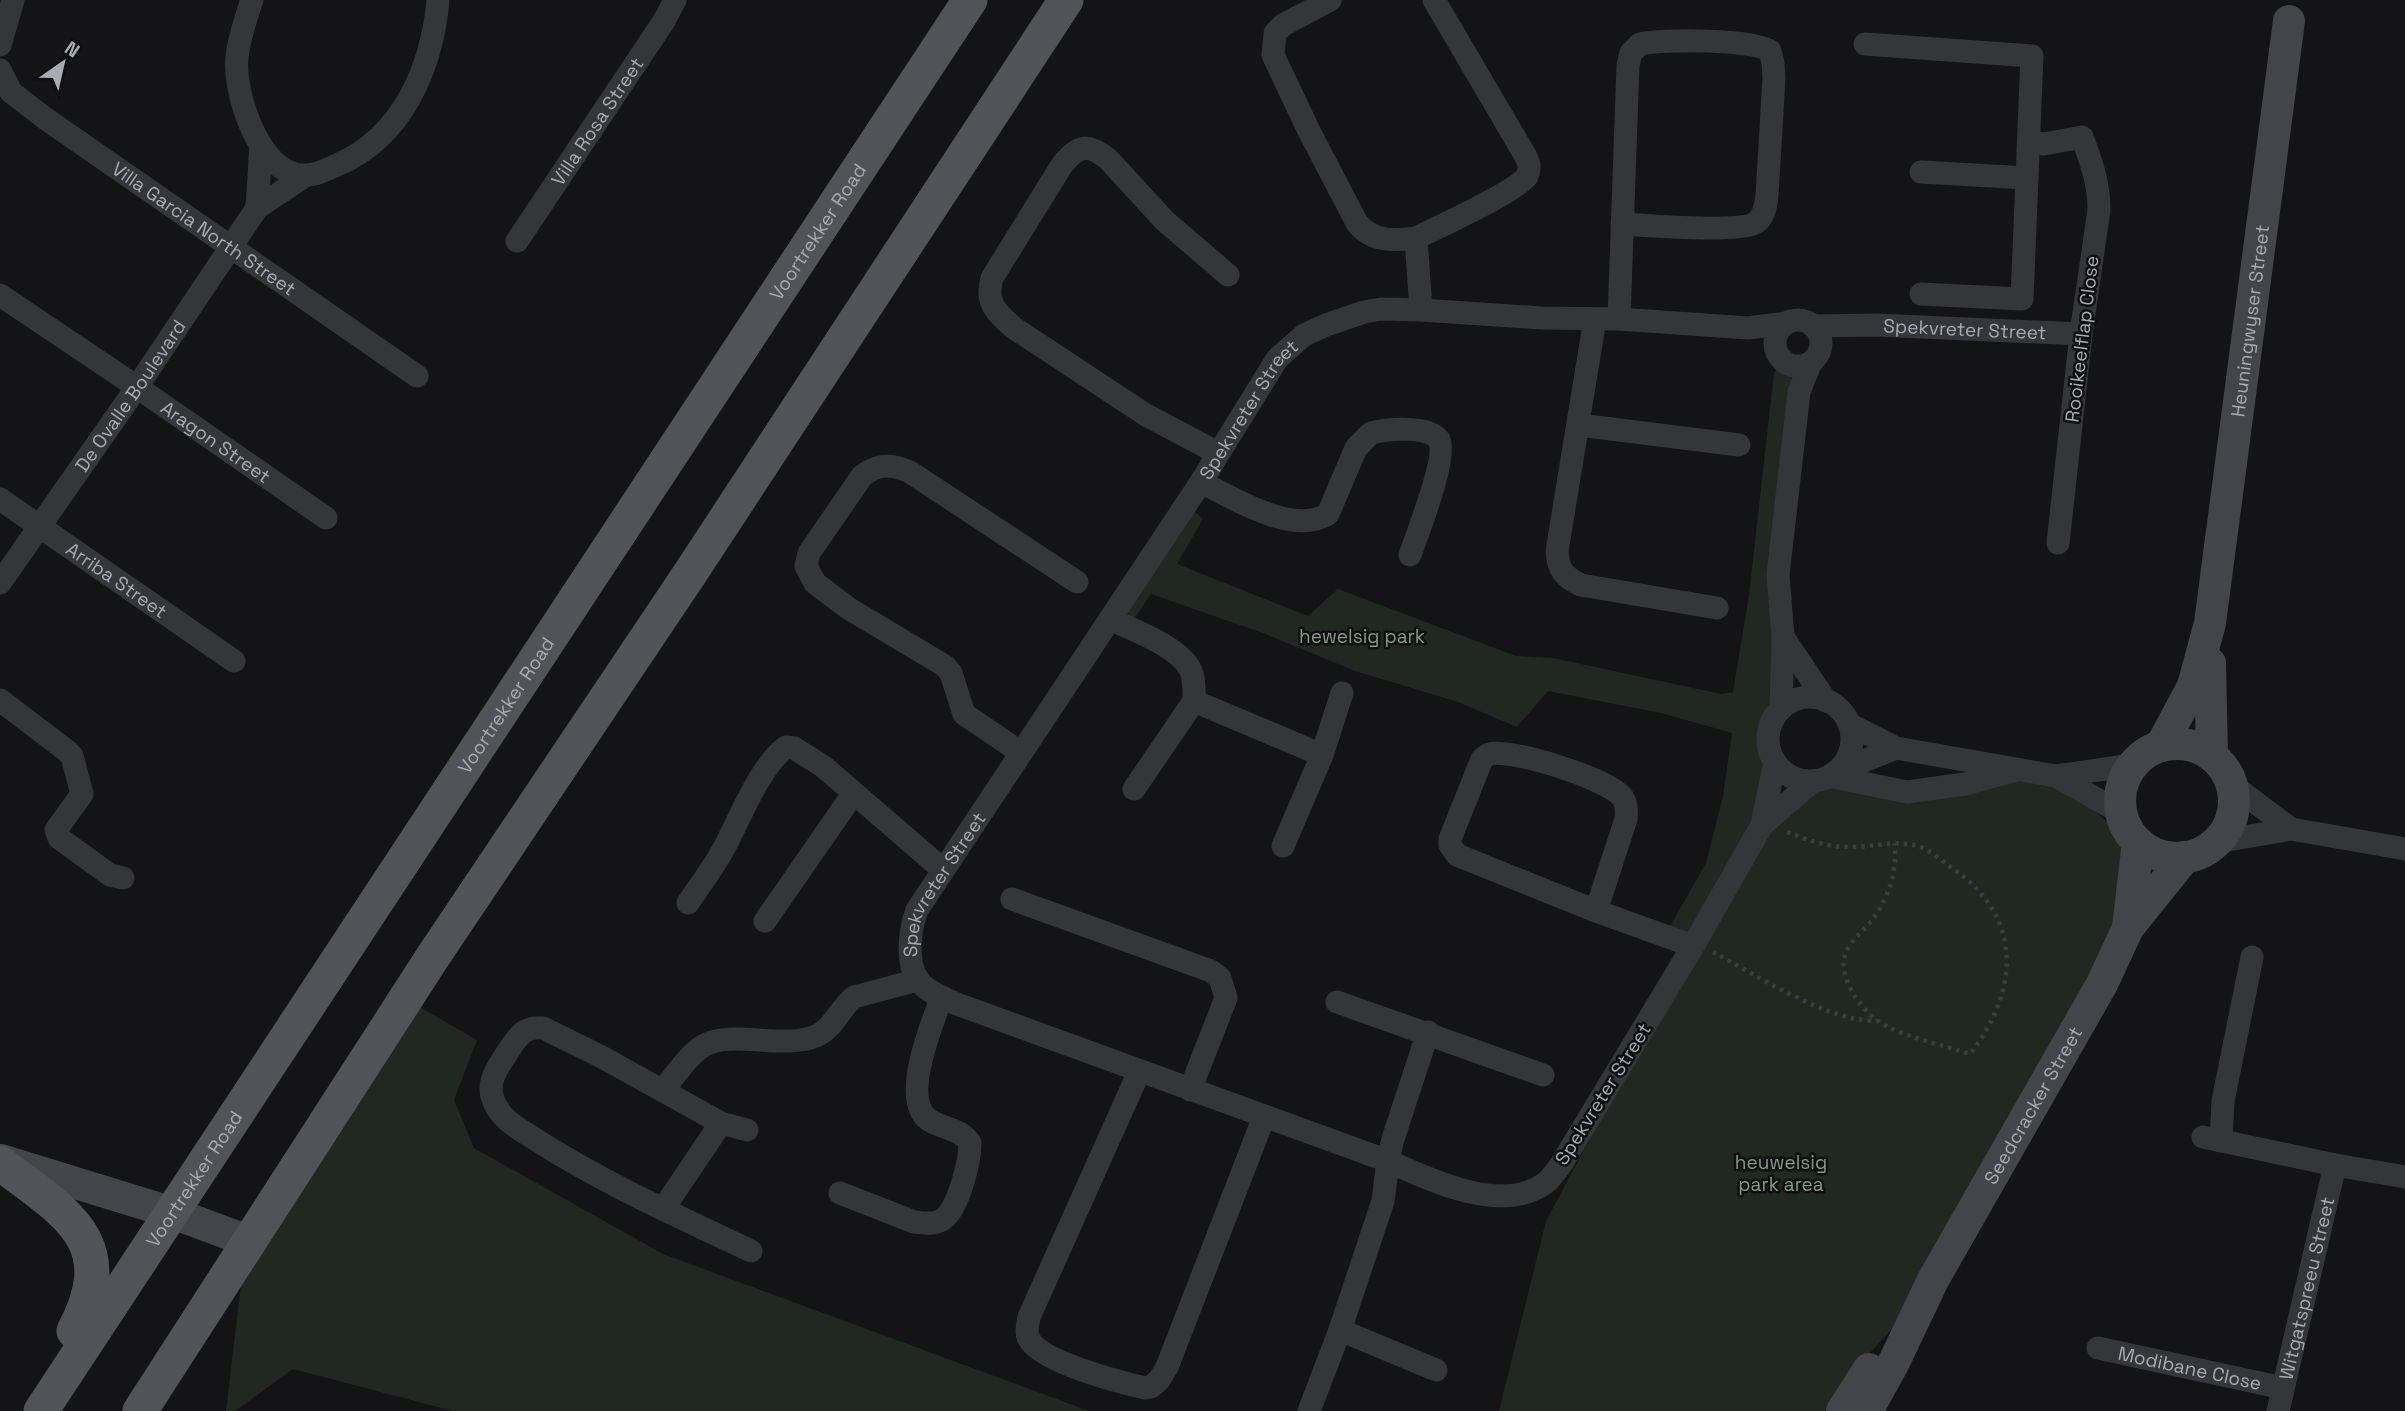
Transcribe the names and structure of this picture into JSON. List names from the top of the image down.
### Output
{
  "streets": {
    "main road": ["Voortrekker Road"],
    "street": [
      "Villa Rosa Street",
      "Villa Garcia North Street",
      "Heuningwyser Street",
      "Spekvreter Street",
      "Rooikeelflap Close",
      "De Ovalle Boulevard",
      "Aragon Street",
      "Arriba Street",
      "Seedcracker Street",
      "Witgatspreeu Street",
      "Modibane Close"
    ]
  },
  "crossings": [
    ["Villa Garcia North Street", "De Ovalle Boulevard"],
    ["Heuningwyser Street", "Seedcracker Street"],
    ["Spekvreter Street", "Rooikeelflap Close"],
    ["De Ovalle Boulevard", "Aragon Street"],
    ["De Ovalle Boulevard", "Arriba Street"],
    ["Witgatspreeu Street", "Modibane Close"]
  ],
  "parks": ["hewelsig park", "heuwelsig park area"],
  "north": "top right"
}
